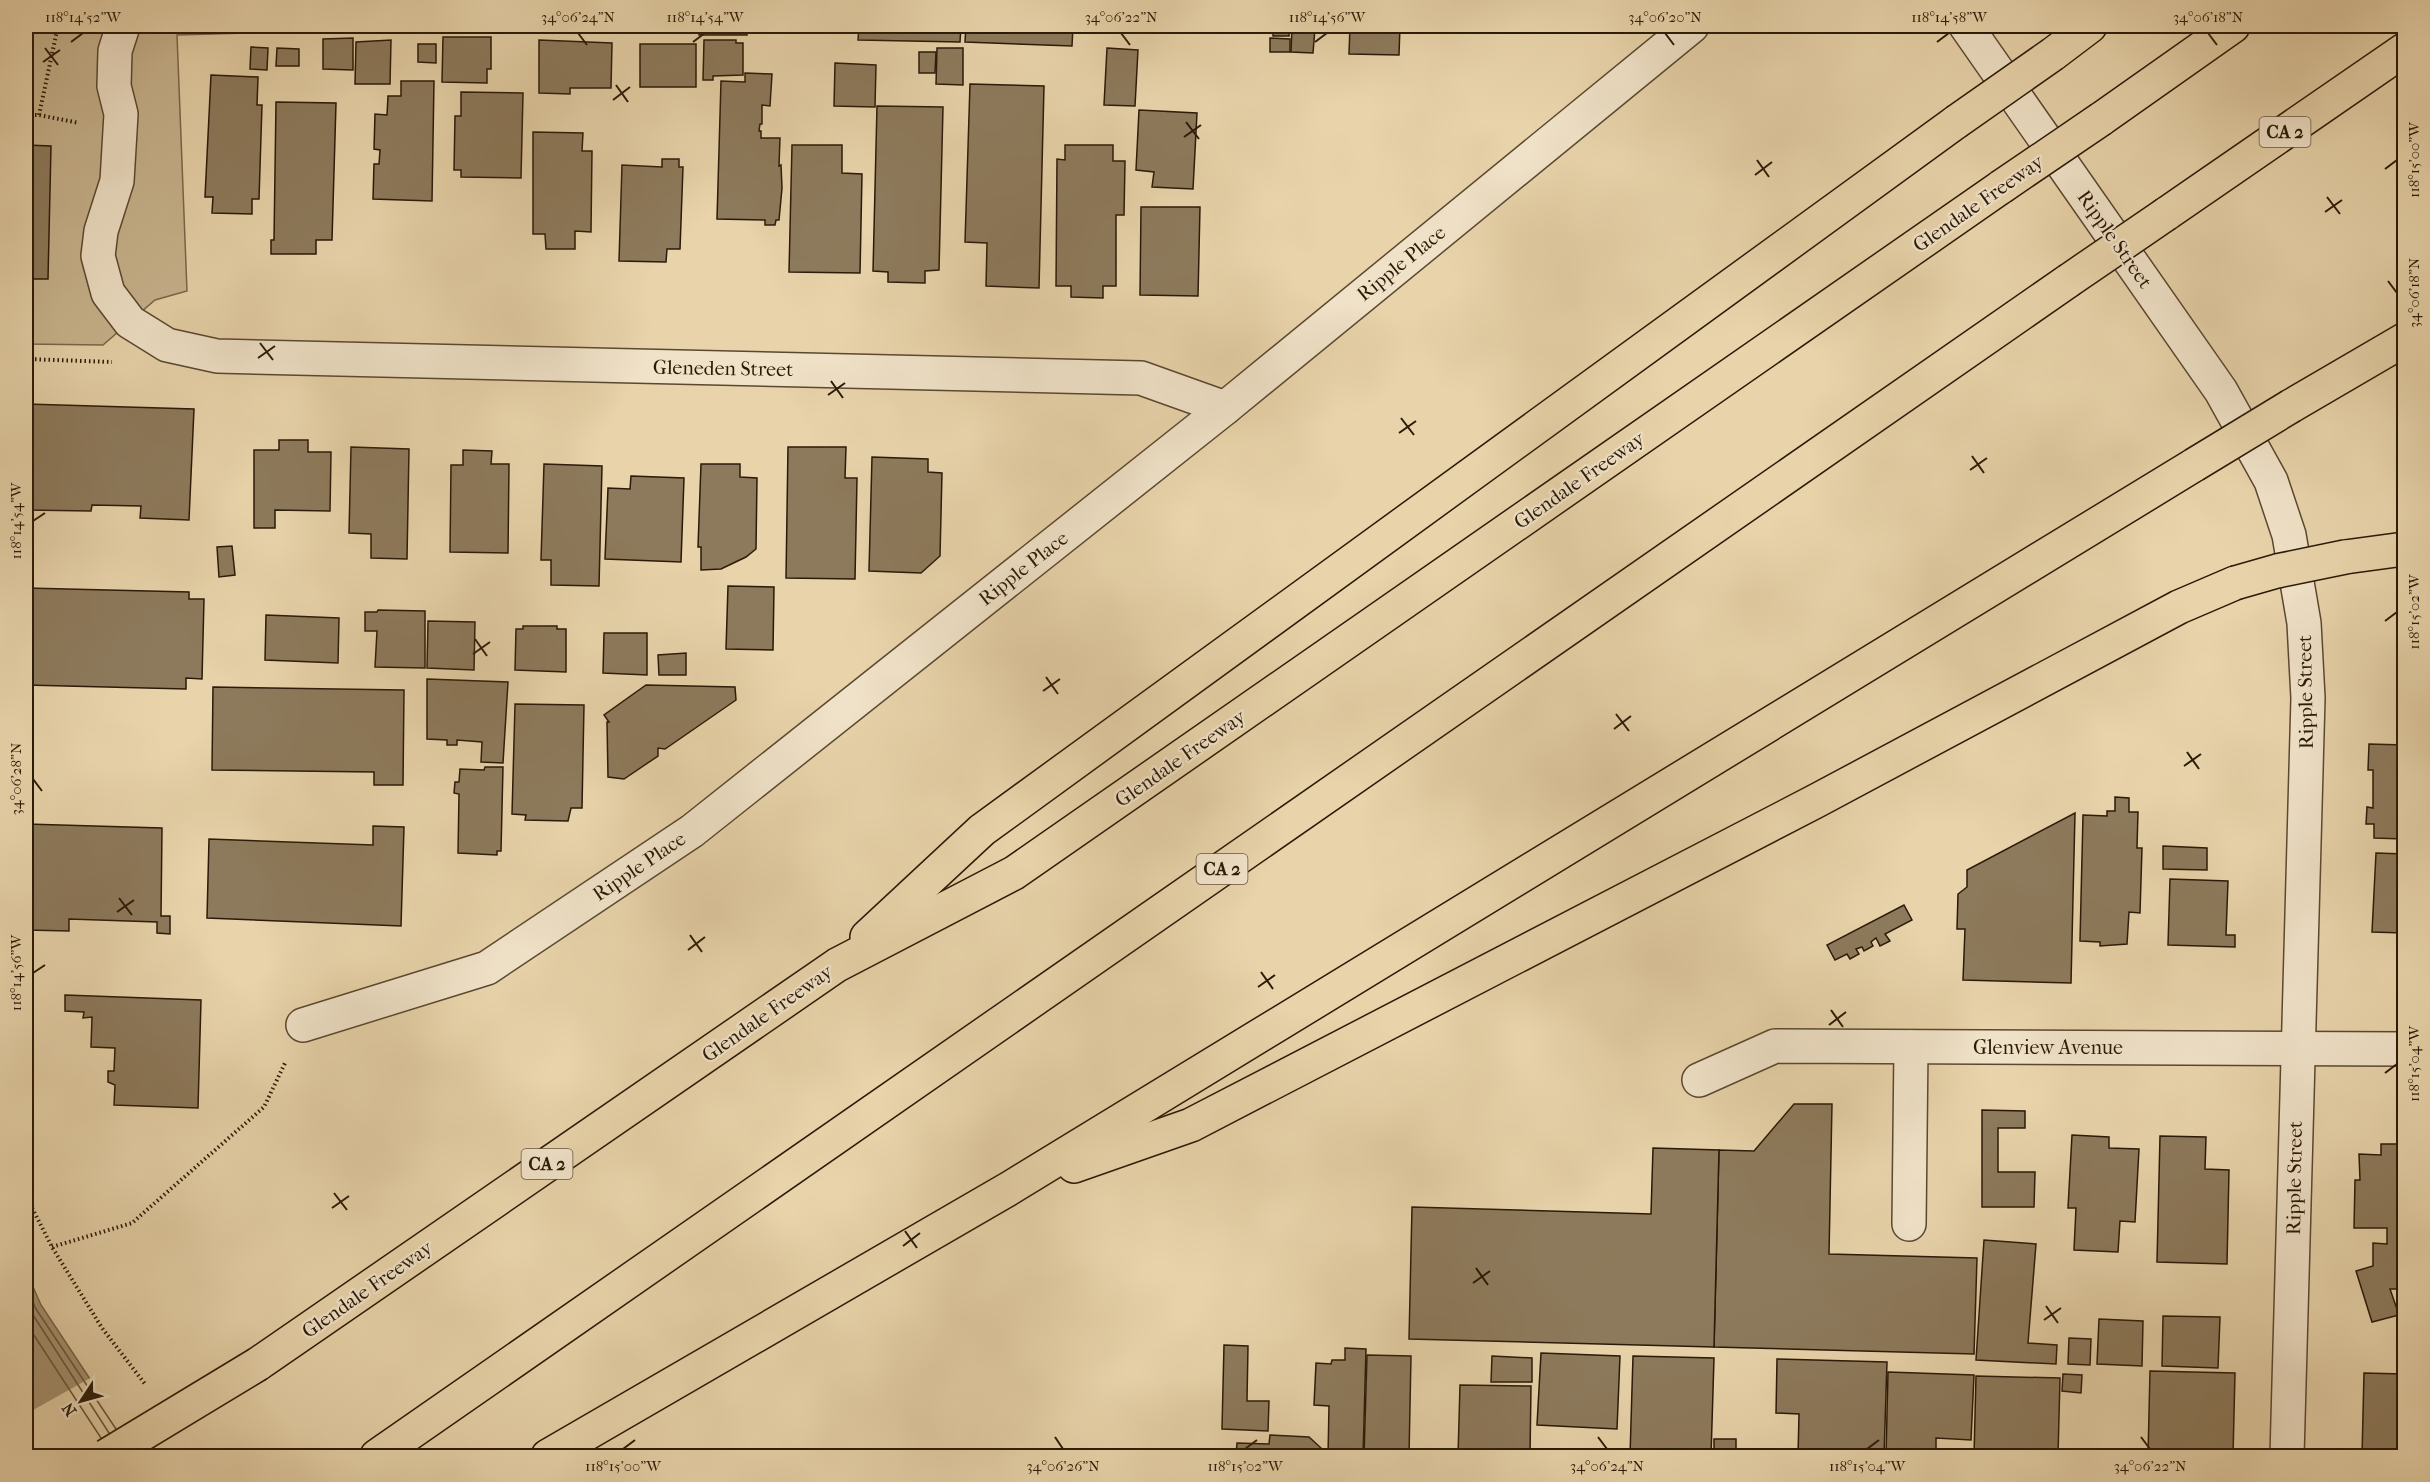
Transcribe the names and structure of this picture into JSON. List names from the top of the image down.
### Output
{
  "streets": {
    "highway": ["CA 2", "Glendale Freeway"],
    "street": [
      "Ripple Street",
      "Ripple Place",
      "Gleneden Street",
      "Glenview Avenue"
    ]
  },
  "crossings": [
    ["Ripple Street", "Glenview Avenue"],
    ["Ripple Place", "Gleneden Street"]
  ],
  "north": "bottom left",
  "coordinates": [
    "118°14'52\"W",
    "34°06'24\"N",
    "118°14'54\"W",
    "34°06'22\"N",
    "118°14'56\"W",
    "34°06'20\"N",
    "118°14'58\"W",
    "34°06'18\"N",
    "118°15'00\"W",
    "118°15'02\"W",
    "34°06'28\"N",
    "118°15'04\"W",
    "34°06'26\"N"
  ]
}
